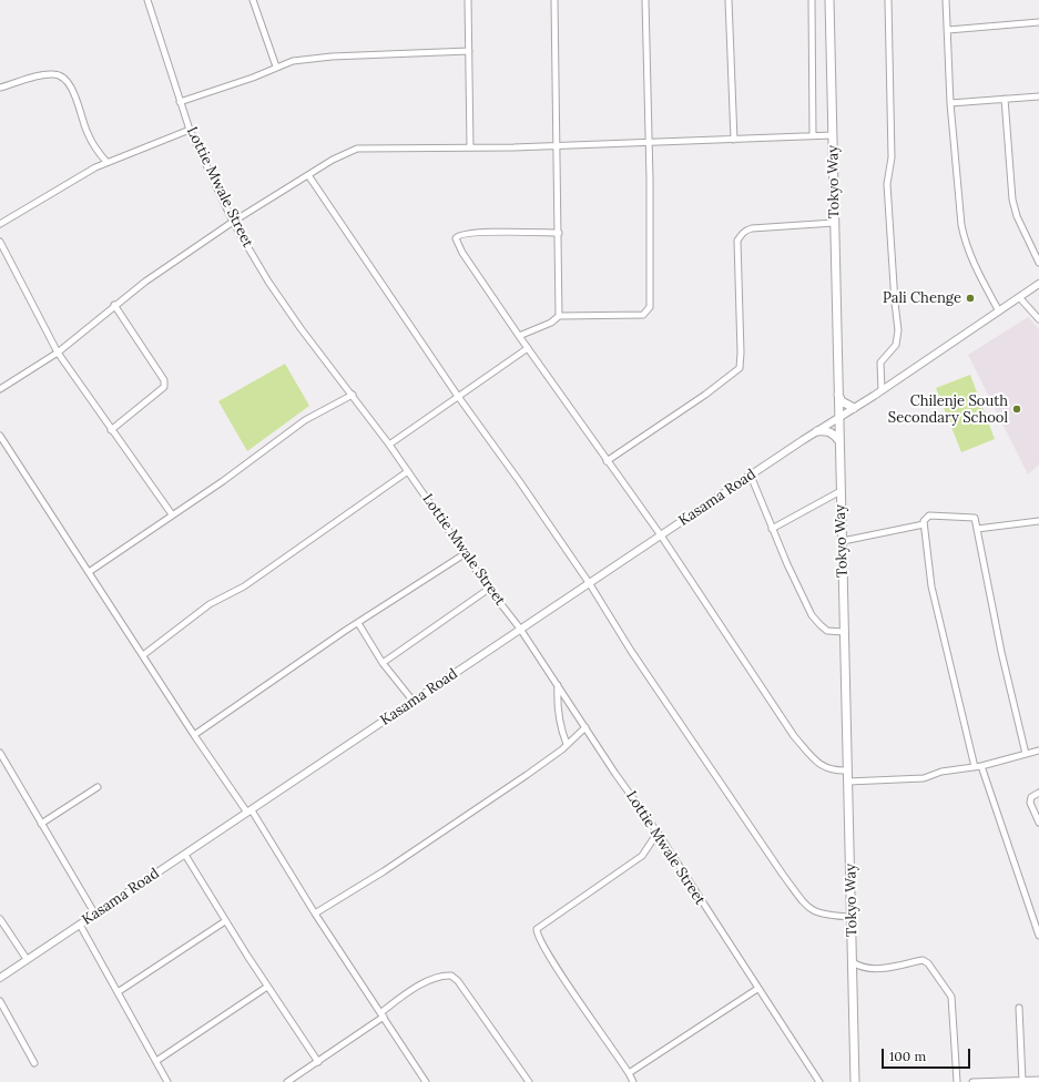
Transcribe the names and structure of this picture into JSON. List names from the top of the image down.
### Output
{
  "streets": {
    "main road": ["Tokyo Way"],
    "street": ["Lottie Mwale Street", "Kasama Road"]
  },
  "crossings": [
    ["Tokyo Way", "Kasama Road"],
    ["Lottie Mwale Street", "Kasama Road"]
  ],
  "places": ["Pali Chenge", "Chilenje South Secondary School"],
  "scale_bar": "100 m"
}
